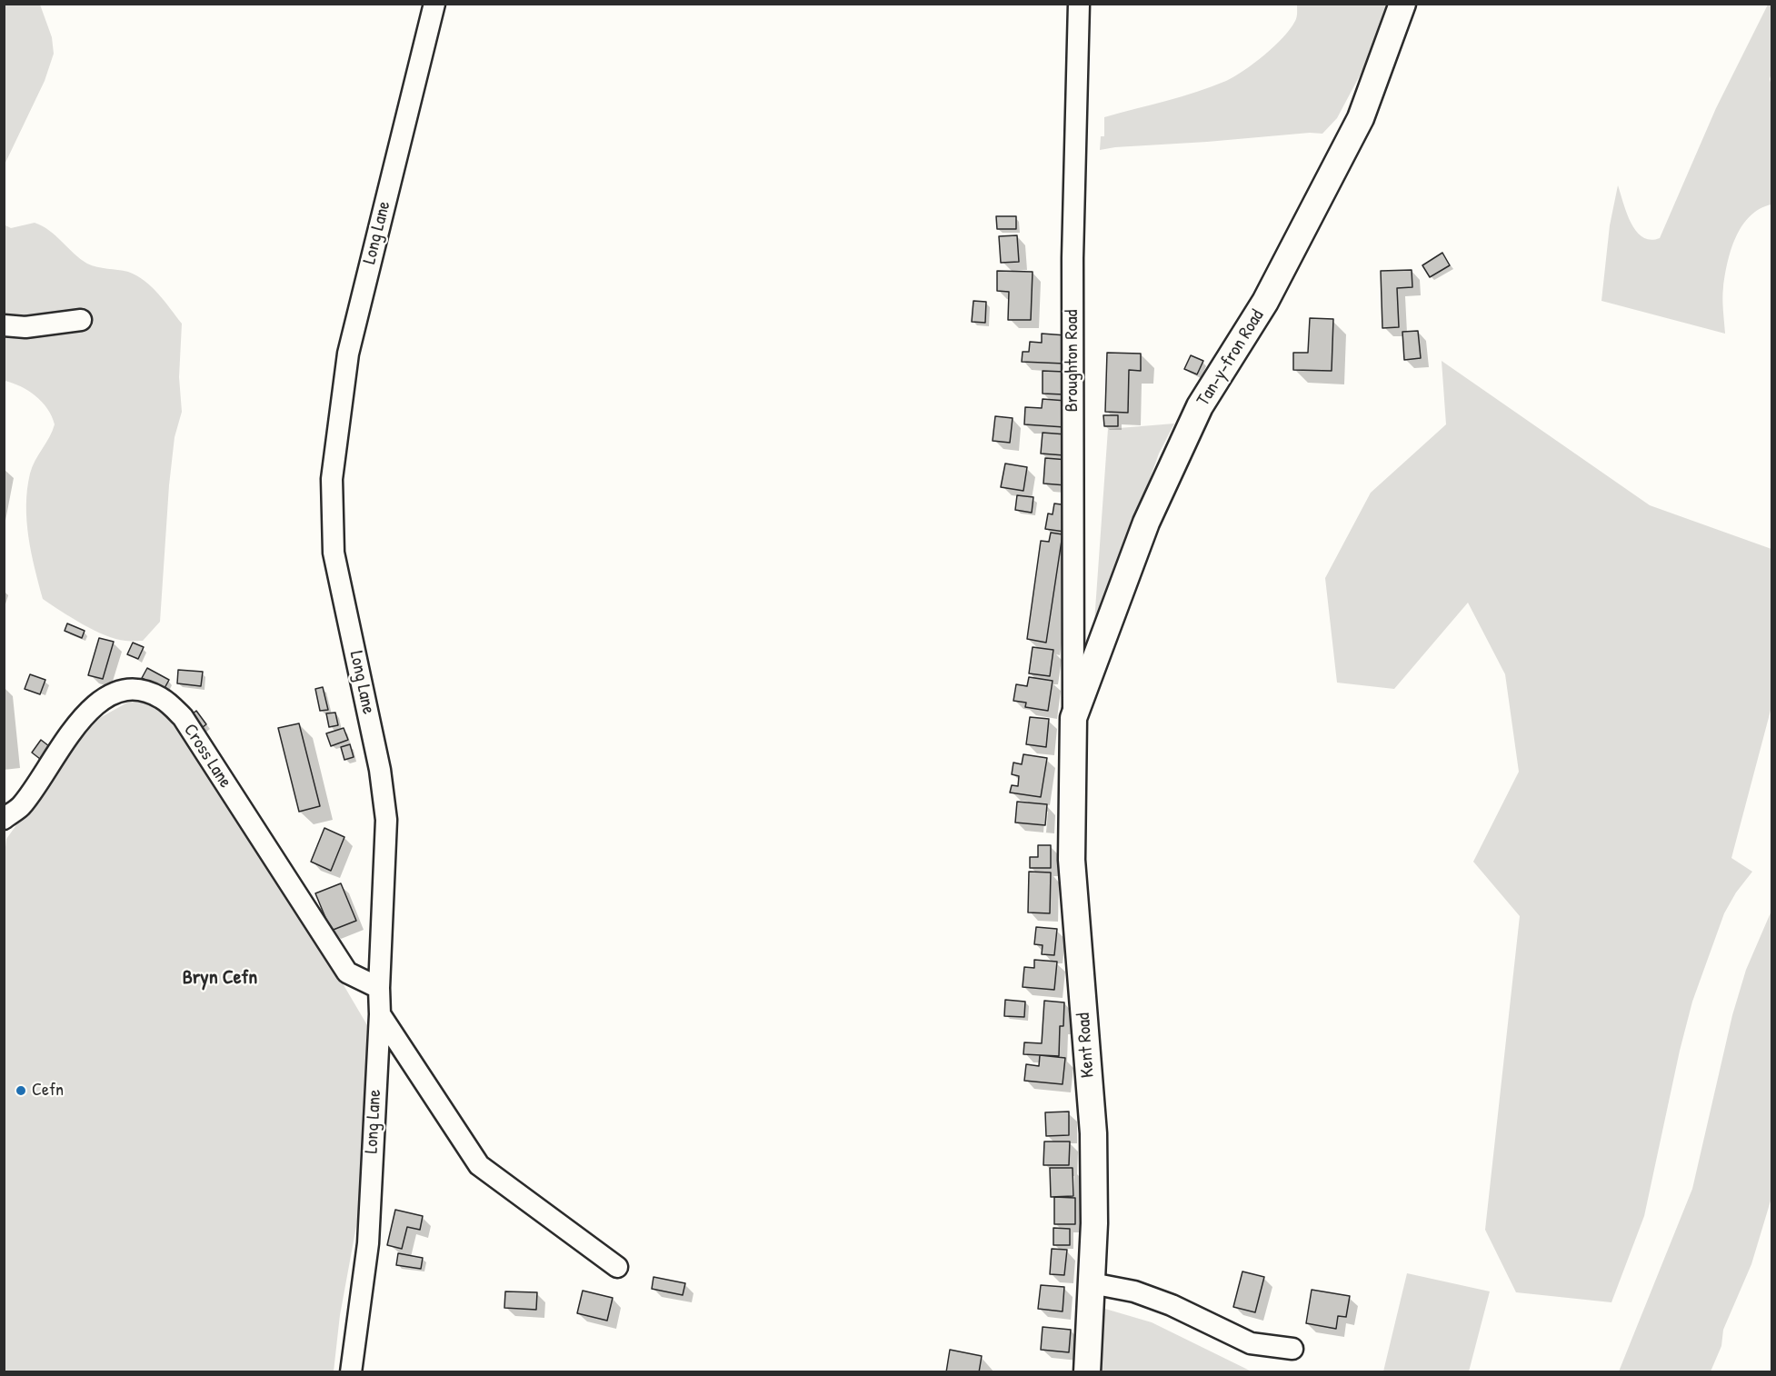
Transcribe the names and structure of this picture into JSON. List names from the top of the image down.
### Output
{
  "streets": {
    "main road": ["Tan-y-fron Road", "Kent Road"],
    "street": ["Long Lane", "Broughton Road", "Cross Lane"]
  },
  "crossings": [
    ["Long Lane", "Cross Lane"],
    ["Tan-y-fron Road", "Broughton Road"],
    ["Tan-y-fron Road", "Kent Road"],
    ["Broughton Road", "Kent Road"]
  ],
  "districts": ["Bryn Cefn"],
  "places": ["Cefn"]
}
